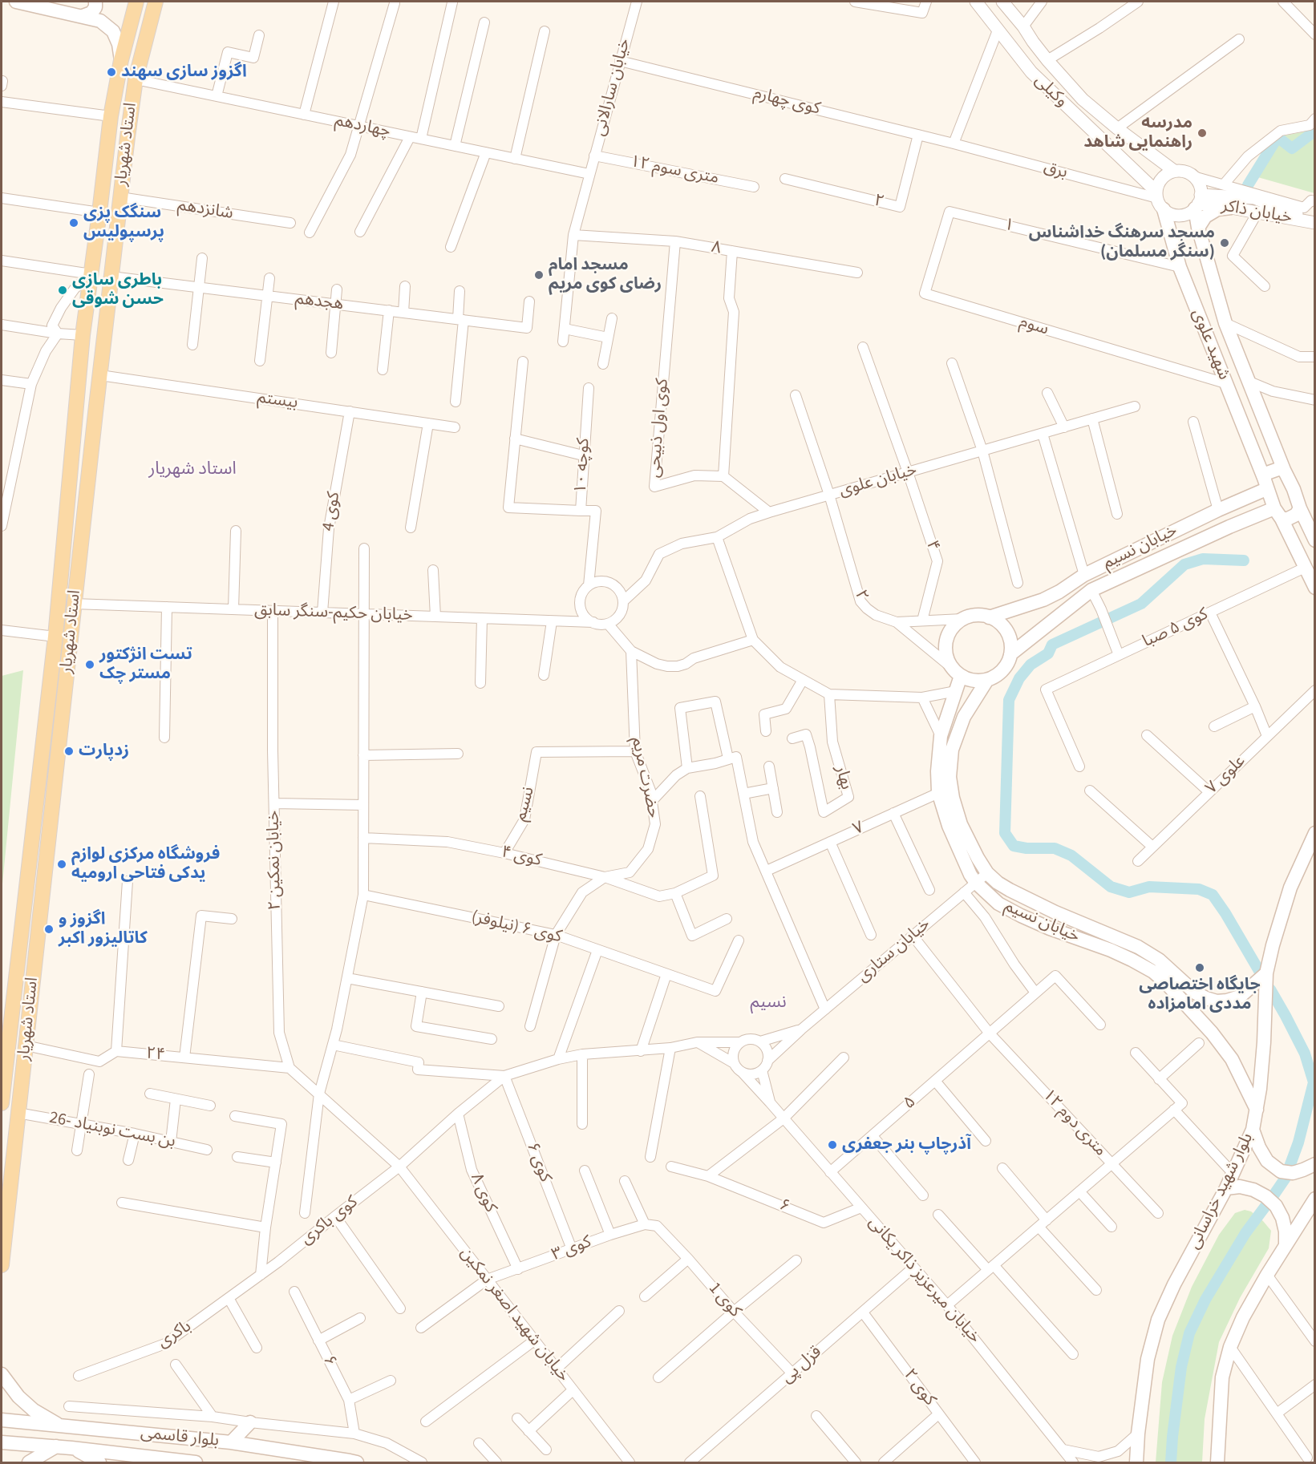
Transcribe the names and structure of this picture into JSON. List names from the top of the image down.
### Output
{
  "streets": {
    "main road": [
      "استاد شهریار",
      "شهید علوی",
      "خیابان نسیم",
      "بلوار شهید خراسانی",
      "بلوار قاسمی"
    ],
    "street": [
      "خیابان سارالانی",
      "وکیلی",
      "کوی چهارم",
      "چهاردهم",
      "۱۲ متری سوم",
      "برق",
      "۲",
      "شانزدهم",
      "خیابان ذاکر",
      "۱",
      "۸",
      "هجدهم",
      "سوم",
      "بیستم",
      "کوی اول ذبیحی",
      "کوچه ۱۰",
      "خیابان علوی",
      "کوی 4",
      "۴",
      "خیابان حکیم-سنگر سابق",
      "کوی ۵ صبا",
      "علوی ۷",
      "حضرت مریم",
      "بهار",
      "نسیم",
      "۷",
      "کوی ۴",
      "خیابان نمکین ۲",
      "کوی ۶ (نیلوفر)",
      "خیابان ستاری",
      "۲۴",
      "۵",
      "۱۲ متری دوم",
      "26- بن بست نوبنیاد",
      "کوی ۶",
      "کوی ۸",
      "۶",
      "کوی باکری",
      "کوی ۳",
      "خیابان میرعزیز ذاکر یکانی",
      "کوی 1",
      "خیابان شهید اصغر نمکین",
      "باکری",
      "قزل پی",
      "کوی ۲"
    ]
  },
  "crossings": [
    ["خیابان سارالانی", "کوی چهارم"],
    ["خیابان سارالانی", "چهاردهم"],
    ["خیابان سارالانی", "۱۲ متری سوم"],
    ["خیابان سارالانی", "۸"],
    ["وکیلی", "برق"],
    ["وکیلی", "خیابان ذاکر"],
    ["وکیلی", "شهید علوی"],
    ["کوی چهارم", "برق"],
    ["کوی چهارم", "۲"],
    ["چهاردهم", "استاد شهریار"],
    ["استاد شهریار", "شانزدهم"],
    ["استاد شهریار", "هجدهم"],
    ["استاد شهریار", "بیستم"],
    ["استاد شهریار", "خیابان حکیم-سنگر سابق"],
    ["استاد شهریار", "۲۴"],
    ["استاد شهریار", "26- بن بست نوبنیاد"],
    ["برق", "خیابان ذاکر"],
    ["برق", "شهید علوی"],
    ["۲", "خیابان علوی"],
    ["۲", "۴"],
    ["۲", "خیابان نسیم"],
    ["خیابان ذاکر", "شهید علوی"],
    ["۱", "سوم"],
    ["۱", "شهید علوی"],
    ["۸", "کوی اول ذبیحی"],
    ["سوم", "شهید علوی"],
    ["شهید علوی", "خیابان نسیم"],
    ["بیستم", "کوی 4"],
    ["کوچه ۱۰", "خیابان علوی"],
    ["کوچه ۱۰", "خیابان حکیم-سنگر سابق"],
    ["خیابان علوی", "۴"],
    ["خیابان علوی", "خیابان حکیم-سنگر سابق"],
    ["کوی 4", "خیابان حکیم-سنگر سابق"],
    ["خیابان نسیم", "۷"],
    ["خیابان نسیم", "خیابان ستاری"],
    ["خیابان نسیم", "بلوار شهید خراسانی"],
    ["خیابان حکیم-سنگر سابق", "خیابان نمکین ۲"],
    ["حضرت مریم", "نسیم"],
    ["حضرت مریم", "کوی ۴"],
    ["نسیم", "کوی ۴"],
    ["خیابان نمکین ۲", "۲۴"],
    ["خیابان ستاری", "خیابان میرعزیز ذاکر یکانی"],
    ["۵", "۱۲ متری دوم"],
    ["۵", "خیابان میرعزیز ذاکر یکانی"],
    ["کوی ۶", "کوی باکری"],
    ["کوی ۶", "کوی ۳"],
    ["کوی ۸", "کوی باکری"],
    ["کوی ۸", "کوی ۳"],
    ["۶", "خیابان میرعزیز ذاکر یکانی"],
    ["کوی باکری", "خیابان شهید اصغر نمکین"],
    ["کوی باکری", "باکری"],
    ["کوی ۳", "کوی 1"],
    ["کوی ۳", "خیابان شهید اصغر نمکین"],
    ["خیابان میرعزیز ذاکر یکانی", "قزل پی"],
    ["کوی 1", "قزل پی"],
    ["قزل پی", "کوی ۲"]
  ],
  "districts": ["استاد شهریار", "نسیم"],
  "places": [
    "اگزوز سازی سهند",
    "مدرسه راهنمایی شاهد",
    "سنگک پزی پرسپولیس",
    "مسجد سرهنگ خداشناس (سنگر مسلمان)",
    "مسجد امام رضای کوی مریم",
    "باطری سازی حسن شوقی",
    "تست انژکتور مستر چک",
    "زدپارت",
    "فروشگاه مرکزی لوازم یدکی فتاحی ارومیه",
    "اگزوز و کاتالیزور اکبر",
    "جایگاه اختصاصی مددی امامزاده",
    "آذرچاپ بنر جعفری"
  ]
}
